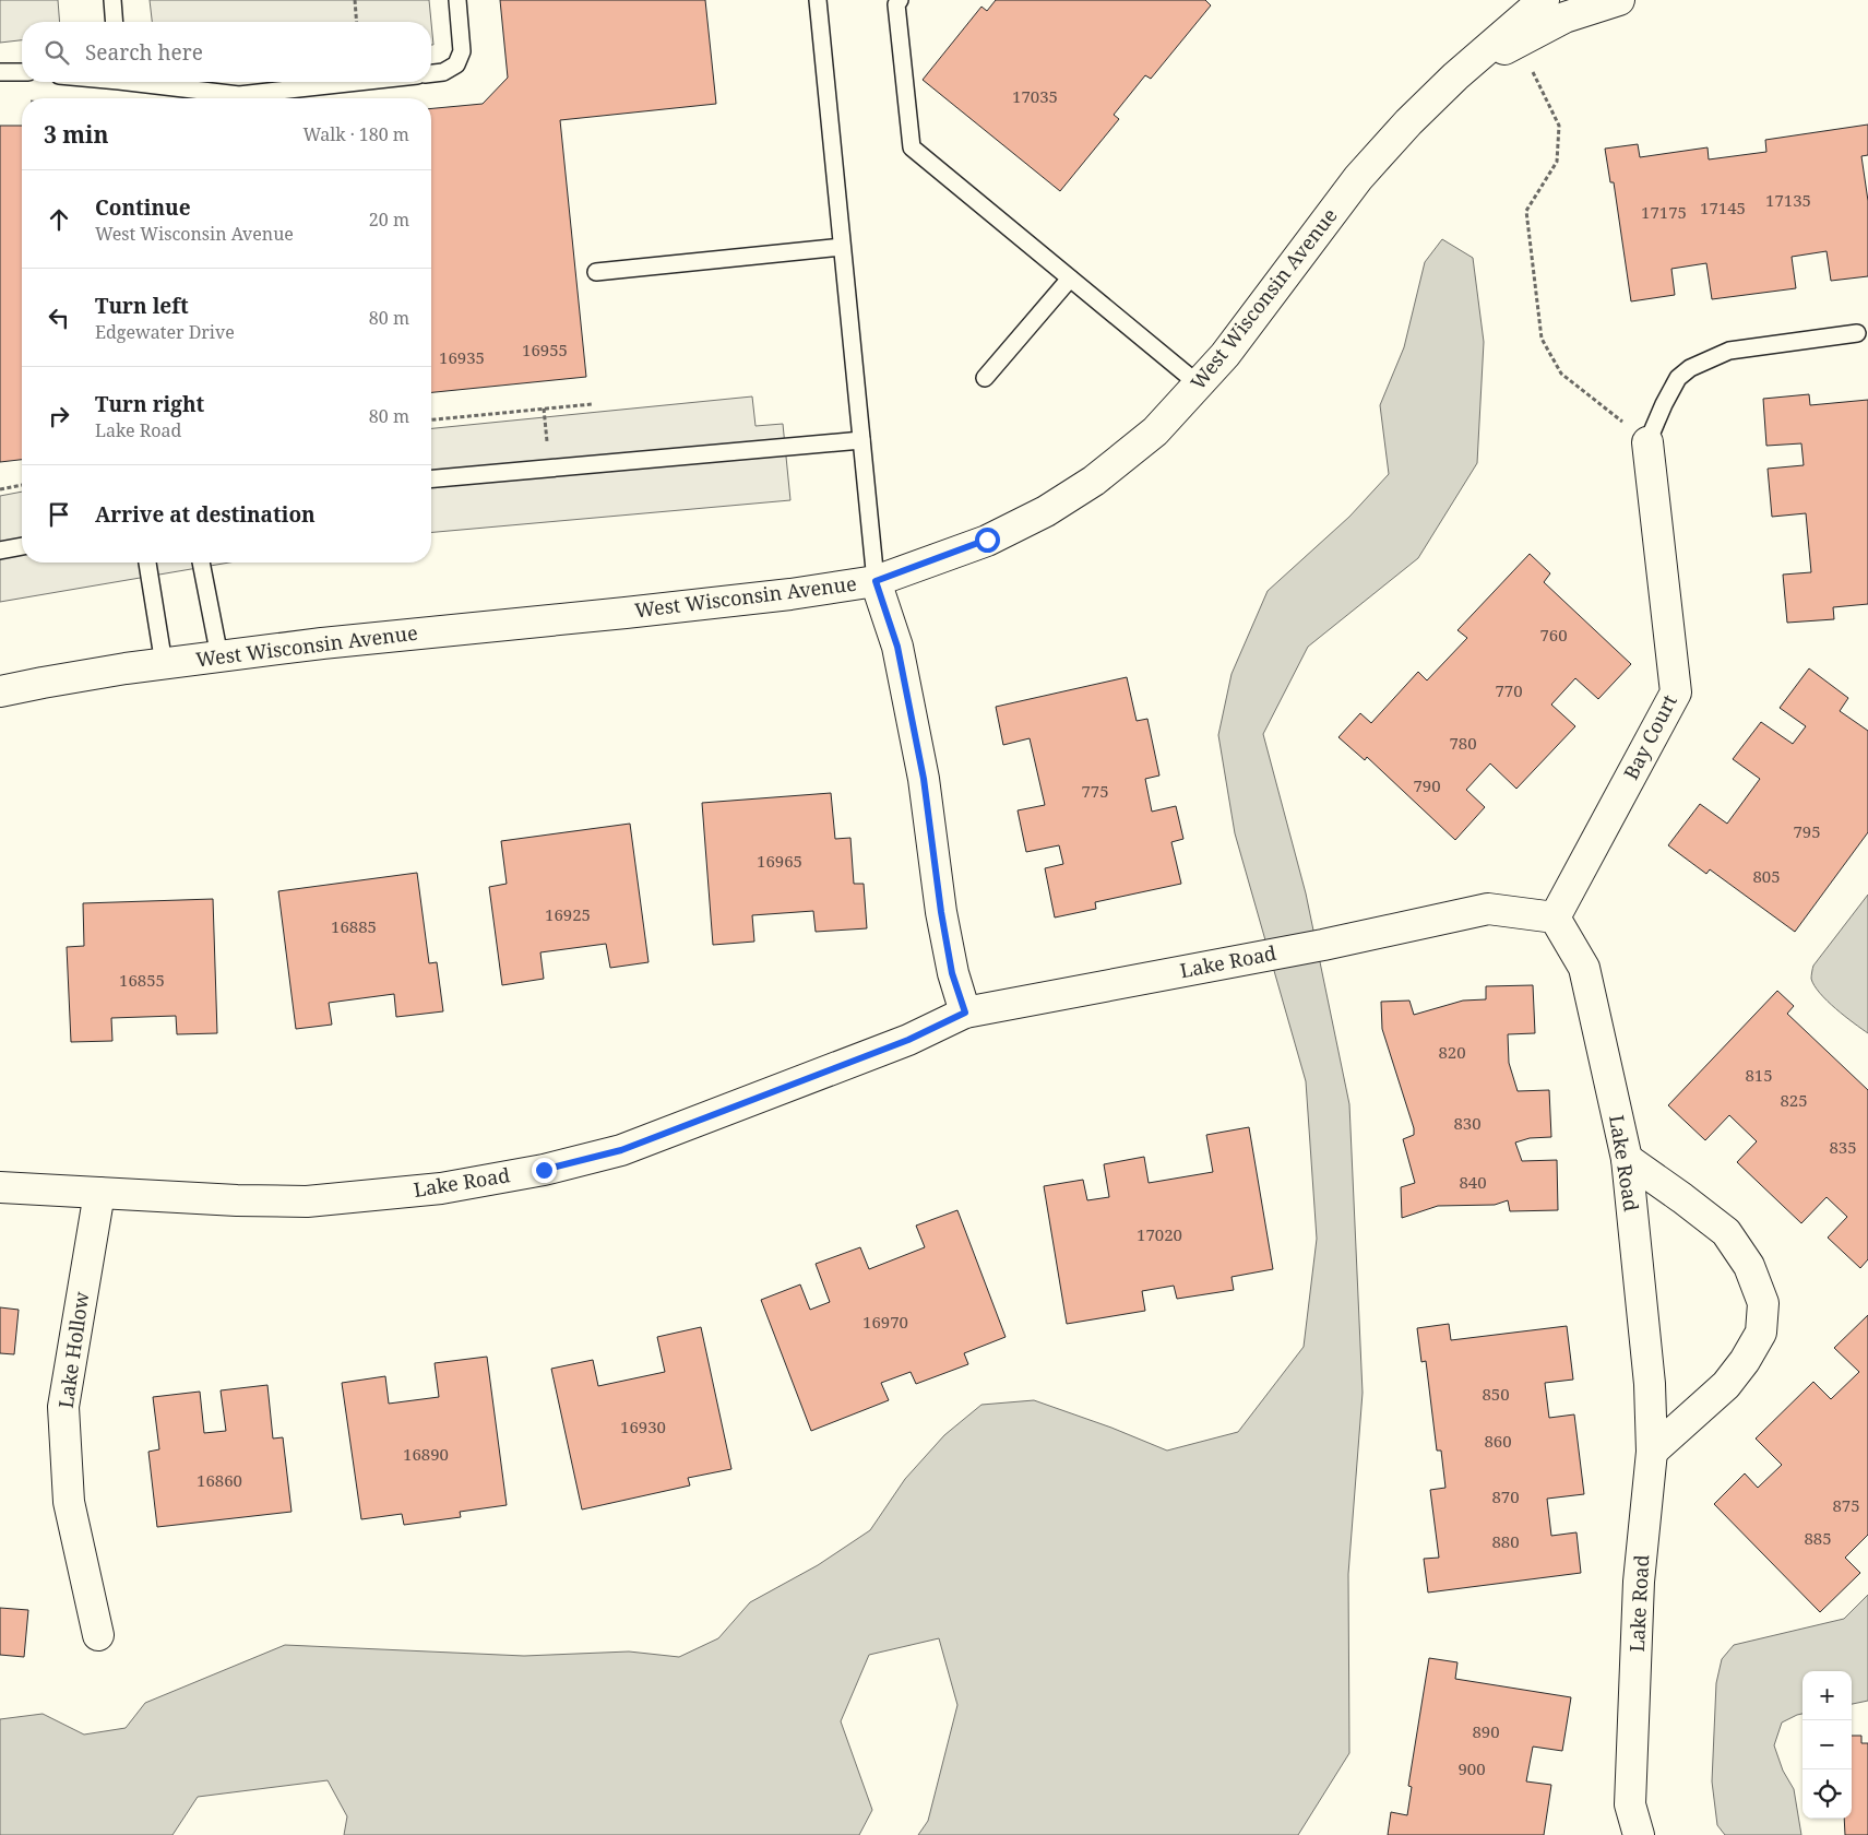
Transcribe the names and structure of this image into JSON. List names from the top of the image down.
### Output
{
  "streets": {
    "street": [
      "West Wisconsin Avenue",
      "Bay Court",
      "Lake Road",
      "Lake Hollow"
    ]
  },
  "crossings": [
    ["Bay Court", "Lake Road"],
    ["Lake Road", "Lake Hollow"]
  ],
  "house_numbers": [
    "17035",
    "17135",
    "17145",
    "17175",
    "16955",
    "16935",
    "760",
    "770",
    "780",
    "790",
    "775",
    "795",
    "16965",
    "805",
    "16925",
    "16885",
    "16855",
    "820",
    "815",
    "825",
    "830",
    "835",
    "840",
    "17020",
    "16970",
    "850",
    "16930",
    "860",
    "16890",
    "16860",
    "870",
    "875",
    "885",
    "880",
    "890",
    "900"
  ],
  "page": {
    "search": "Search here",
    "heading": ["3 min", "Walk · 180 m"],
    "list": [
      ["Continue", "West Wisconsin Avenue", "20 m"],
      ["Turn left", "Edgewater Drive", "80 m"],
      ["Turn right", "Lake Road", "80 m"],
      "Arrive at destination"
    ],
    "map_buttons": ["+", "−"]
  }
}
